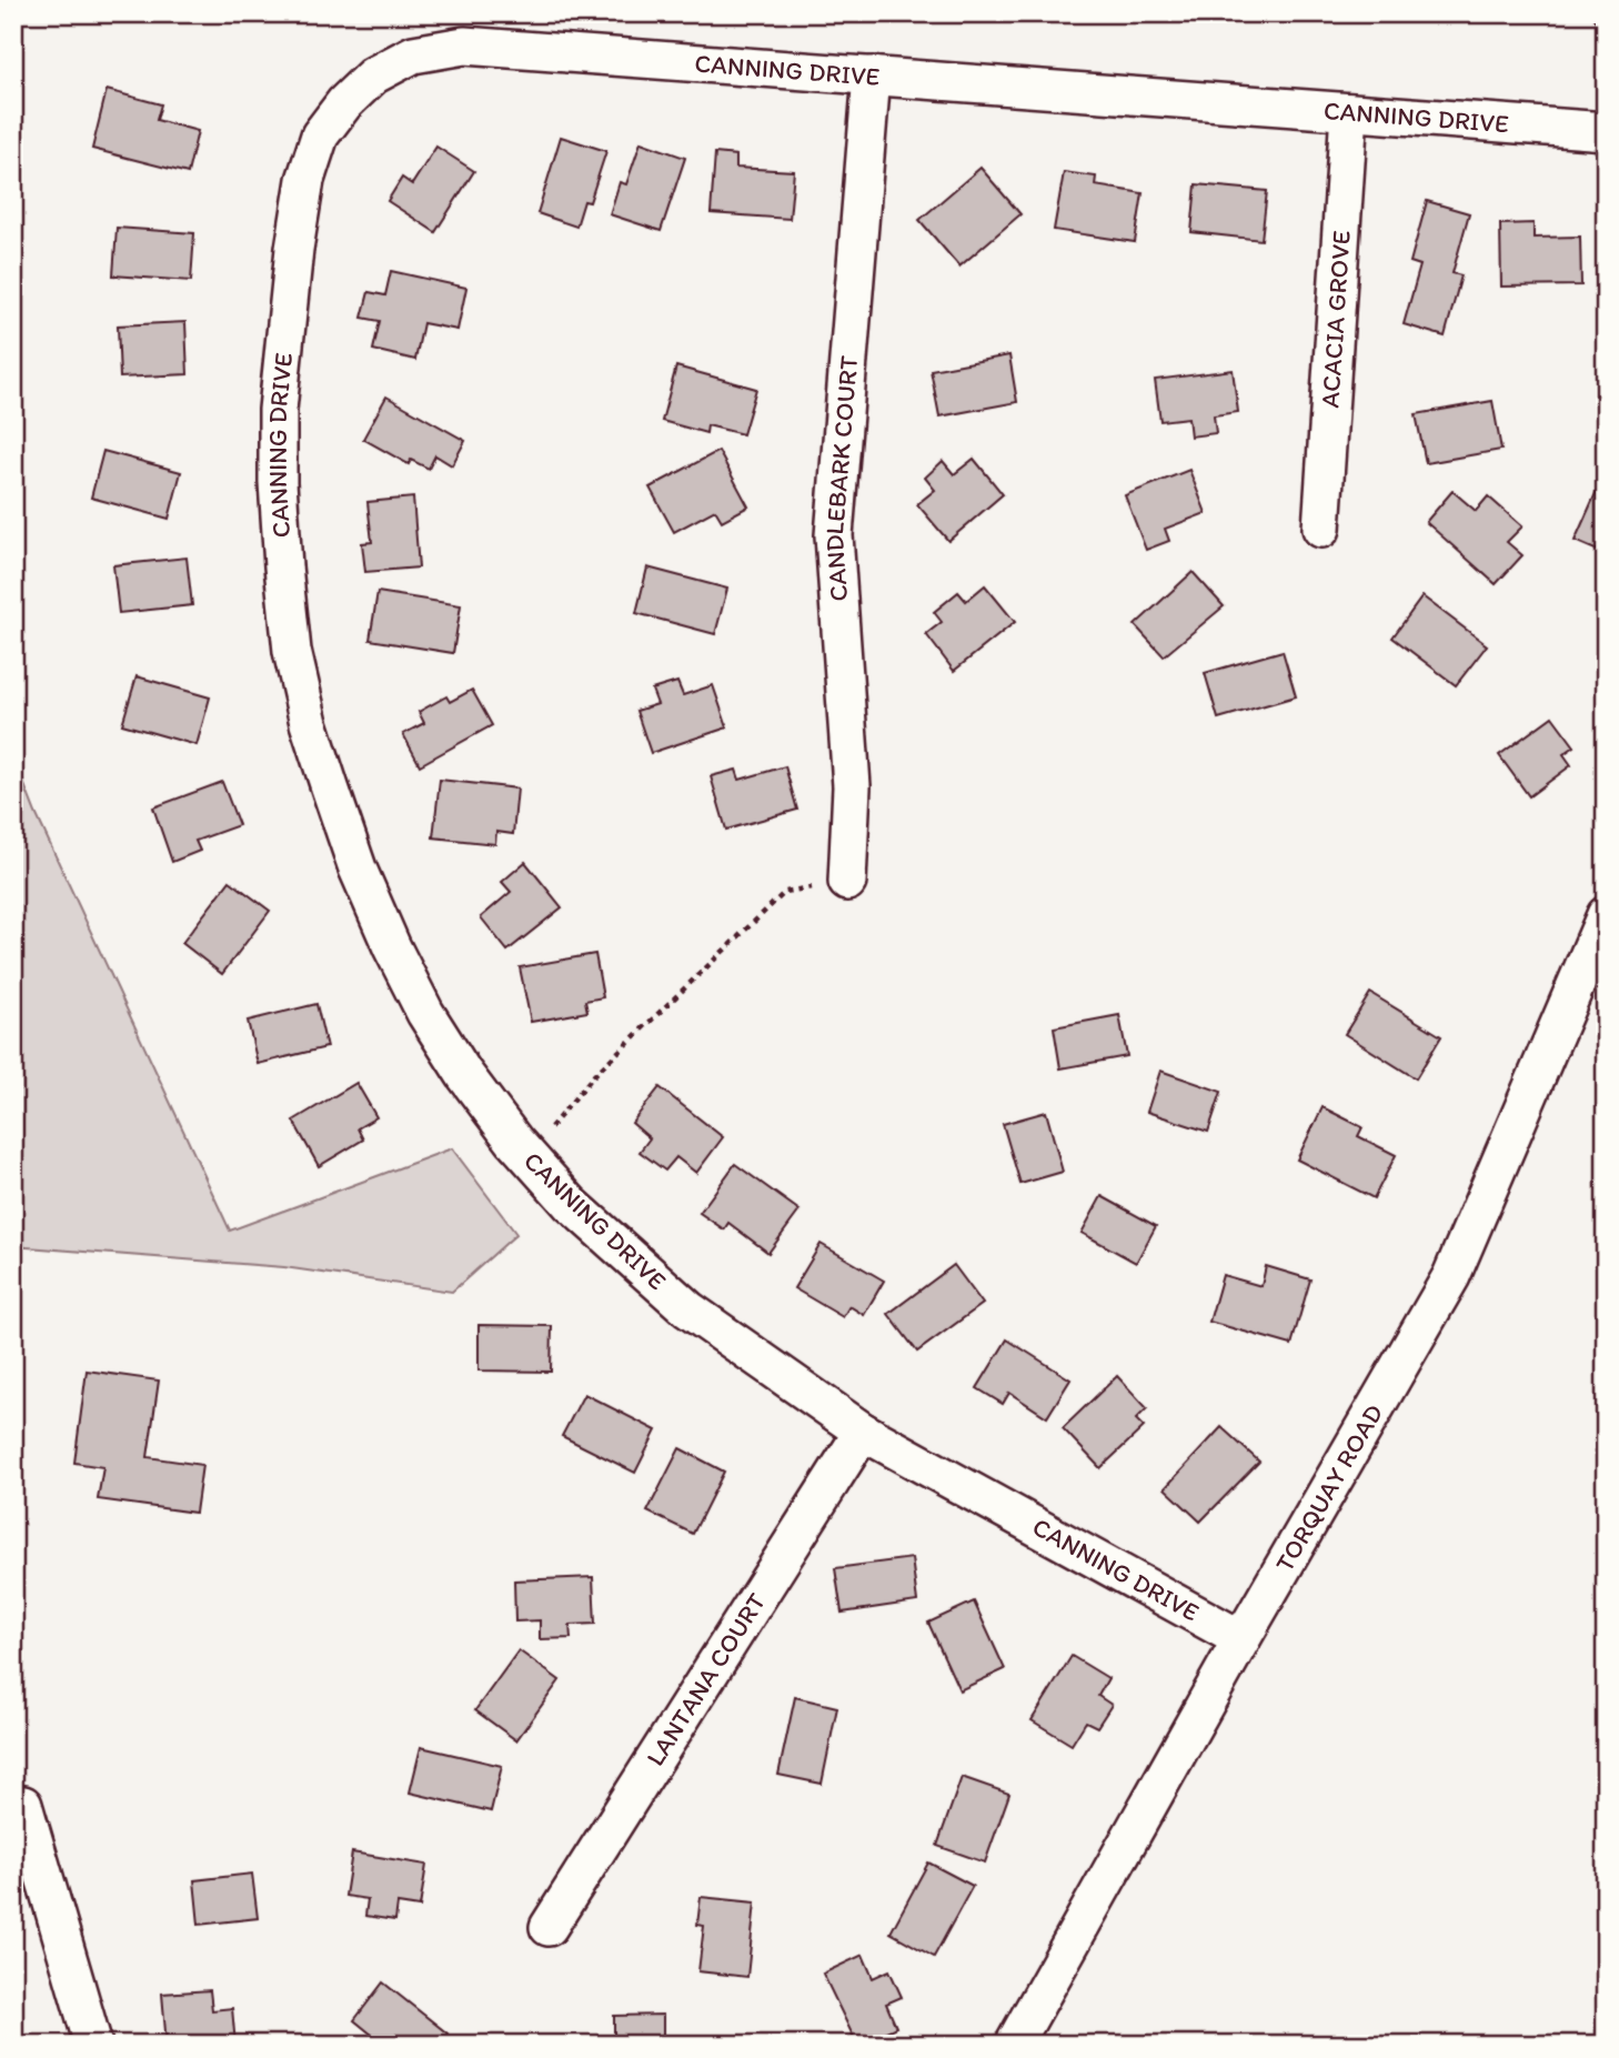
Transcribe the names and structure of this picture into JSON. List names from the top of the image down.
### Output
{
  "streets": {
    "street": [
      "CANNING DRIVE",
      "ACACIA GROVE",
      "CANDLEBARK COURT",
      "TORQUAY ROAD",
      "LANTANA COURT"
    ]
  },
  "crossings": [
    ["CANNING DRIVE", "ACACIA GROVE"],
    ["CANNING DRIVE", "CANDLEBARK COURT"],
    ["CANNING DRIVE", "TORQUAY ROAD"],
    ["CANNING DRIVE", "LANTANA COURT"]
  ]
}
